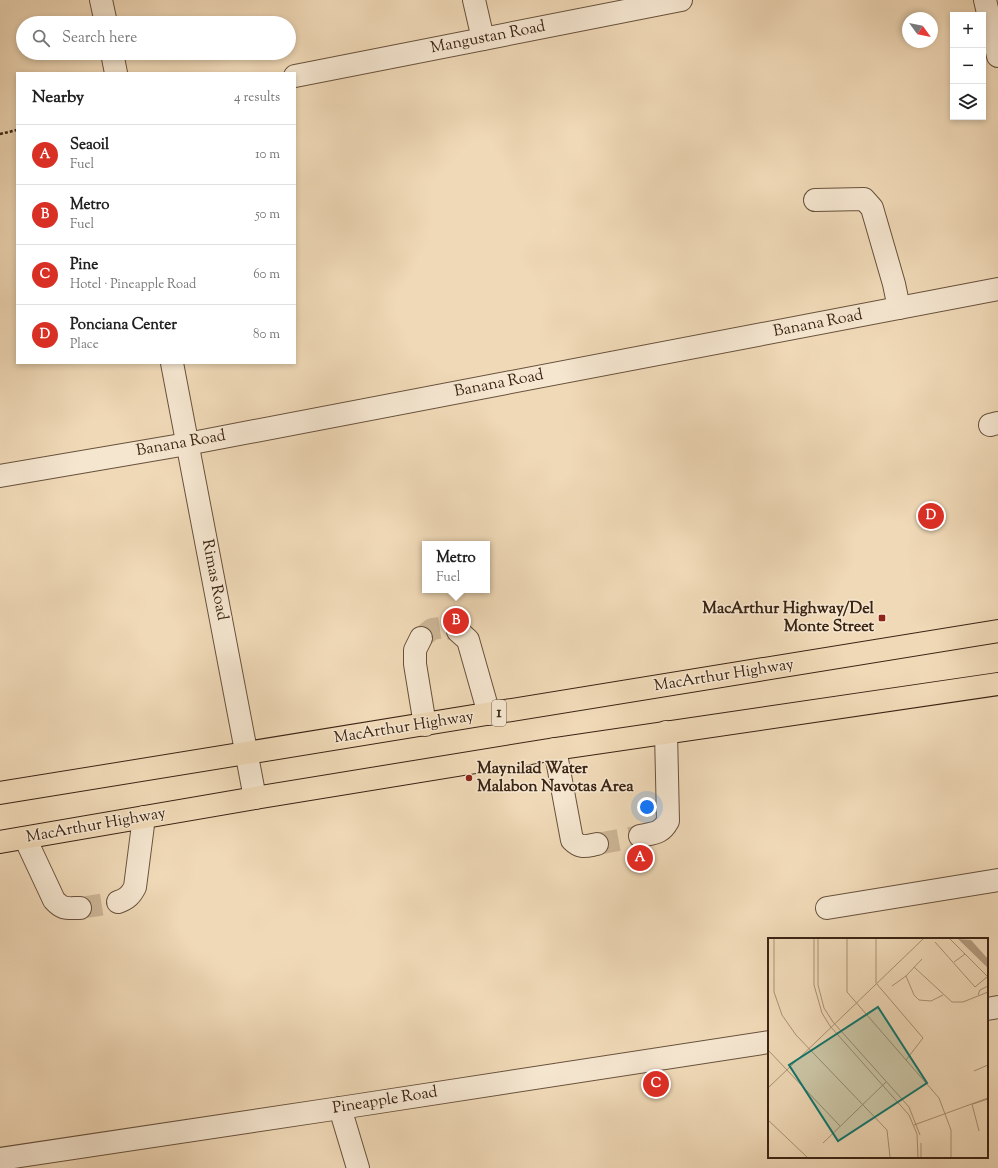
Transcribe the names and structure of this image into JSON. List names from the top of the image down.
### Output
{
  "streets": {
    "highway": ["MacArthur Highway", "1"],
    "street": [
      "Mangustan Road",
      "Banana Road",
      "Rimas Road",
      "Pineapple Road"
    ]
  },
  "crossings": [
    ["Banana Road", "Rimas Road"],
    ["Rimas Road", "MacArthur Highway"]
  ],
  "places": {
    "transit": ["MacArthur Highway/Del Monte Street"],
    "other": ["Maynilad Water Malabon Navotas Area"]
  },
  "north": "bottom right",
  "page": {
    "map_buttons": ["+", "−"],
    "search": "Search here",
    "heading": ["Nearby", "4 results"],
    "list": [
      {
        "mark": "A",
        "name": "Seaoil",
        "note": "Fuel",
        "value": "10 m"
      },
      {
        "mark": "B",
        "name": "Metro",
        "note": "Fuel",
        "value": "50 m"
      },
      {
        "mark": "C",
        "name": "Pine",
        "note": "Hotel · Pineapple Road",
        "value": "60 m"
      },
      {
        "mark": "D",
        "name": "Ponciana Center",
        "note": "Place",
        "value": "80 m"
      }
    ],
    "pins": [
      "D",
      "B",
      "A",
      "C"
    ],
    "popup": ["Metro", "Fuel"]
  }
}
